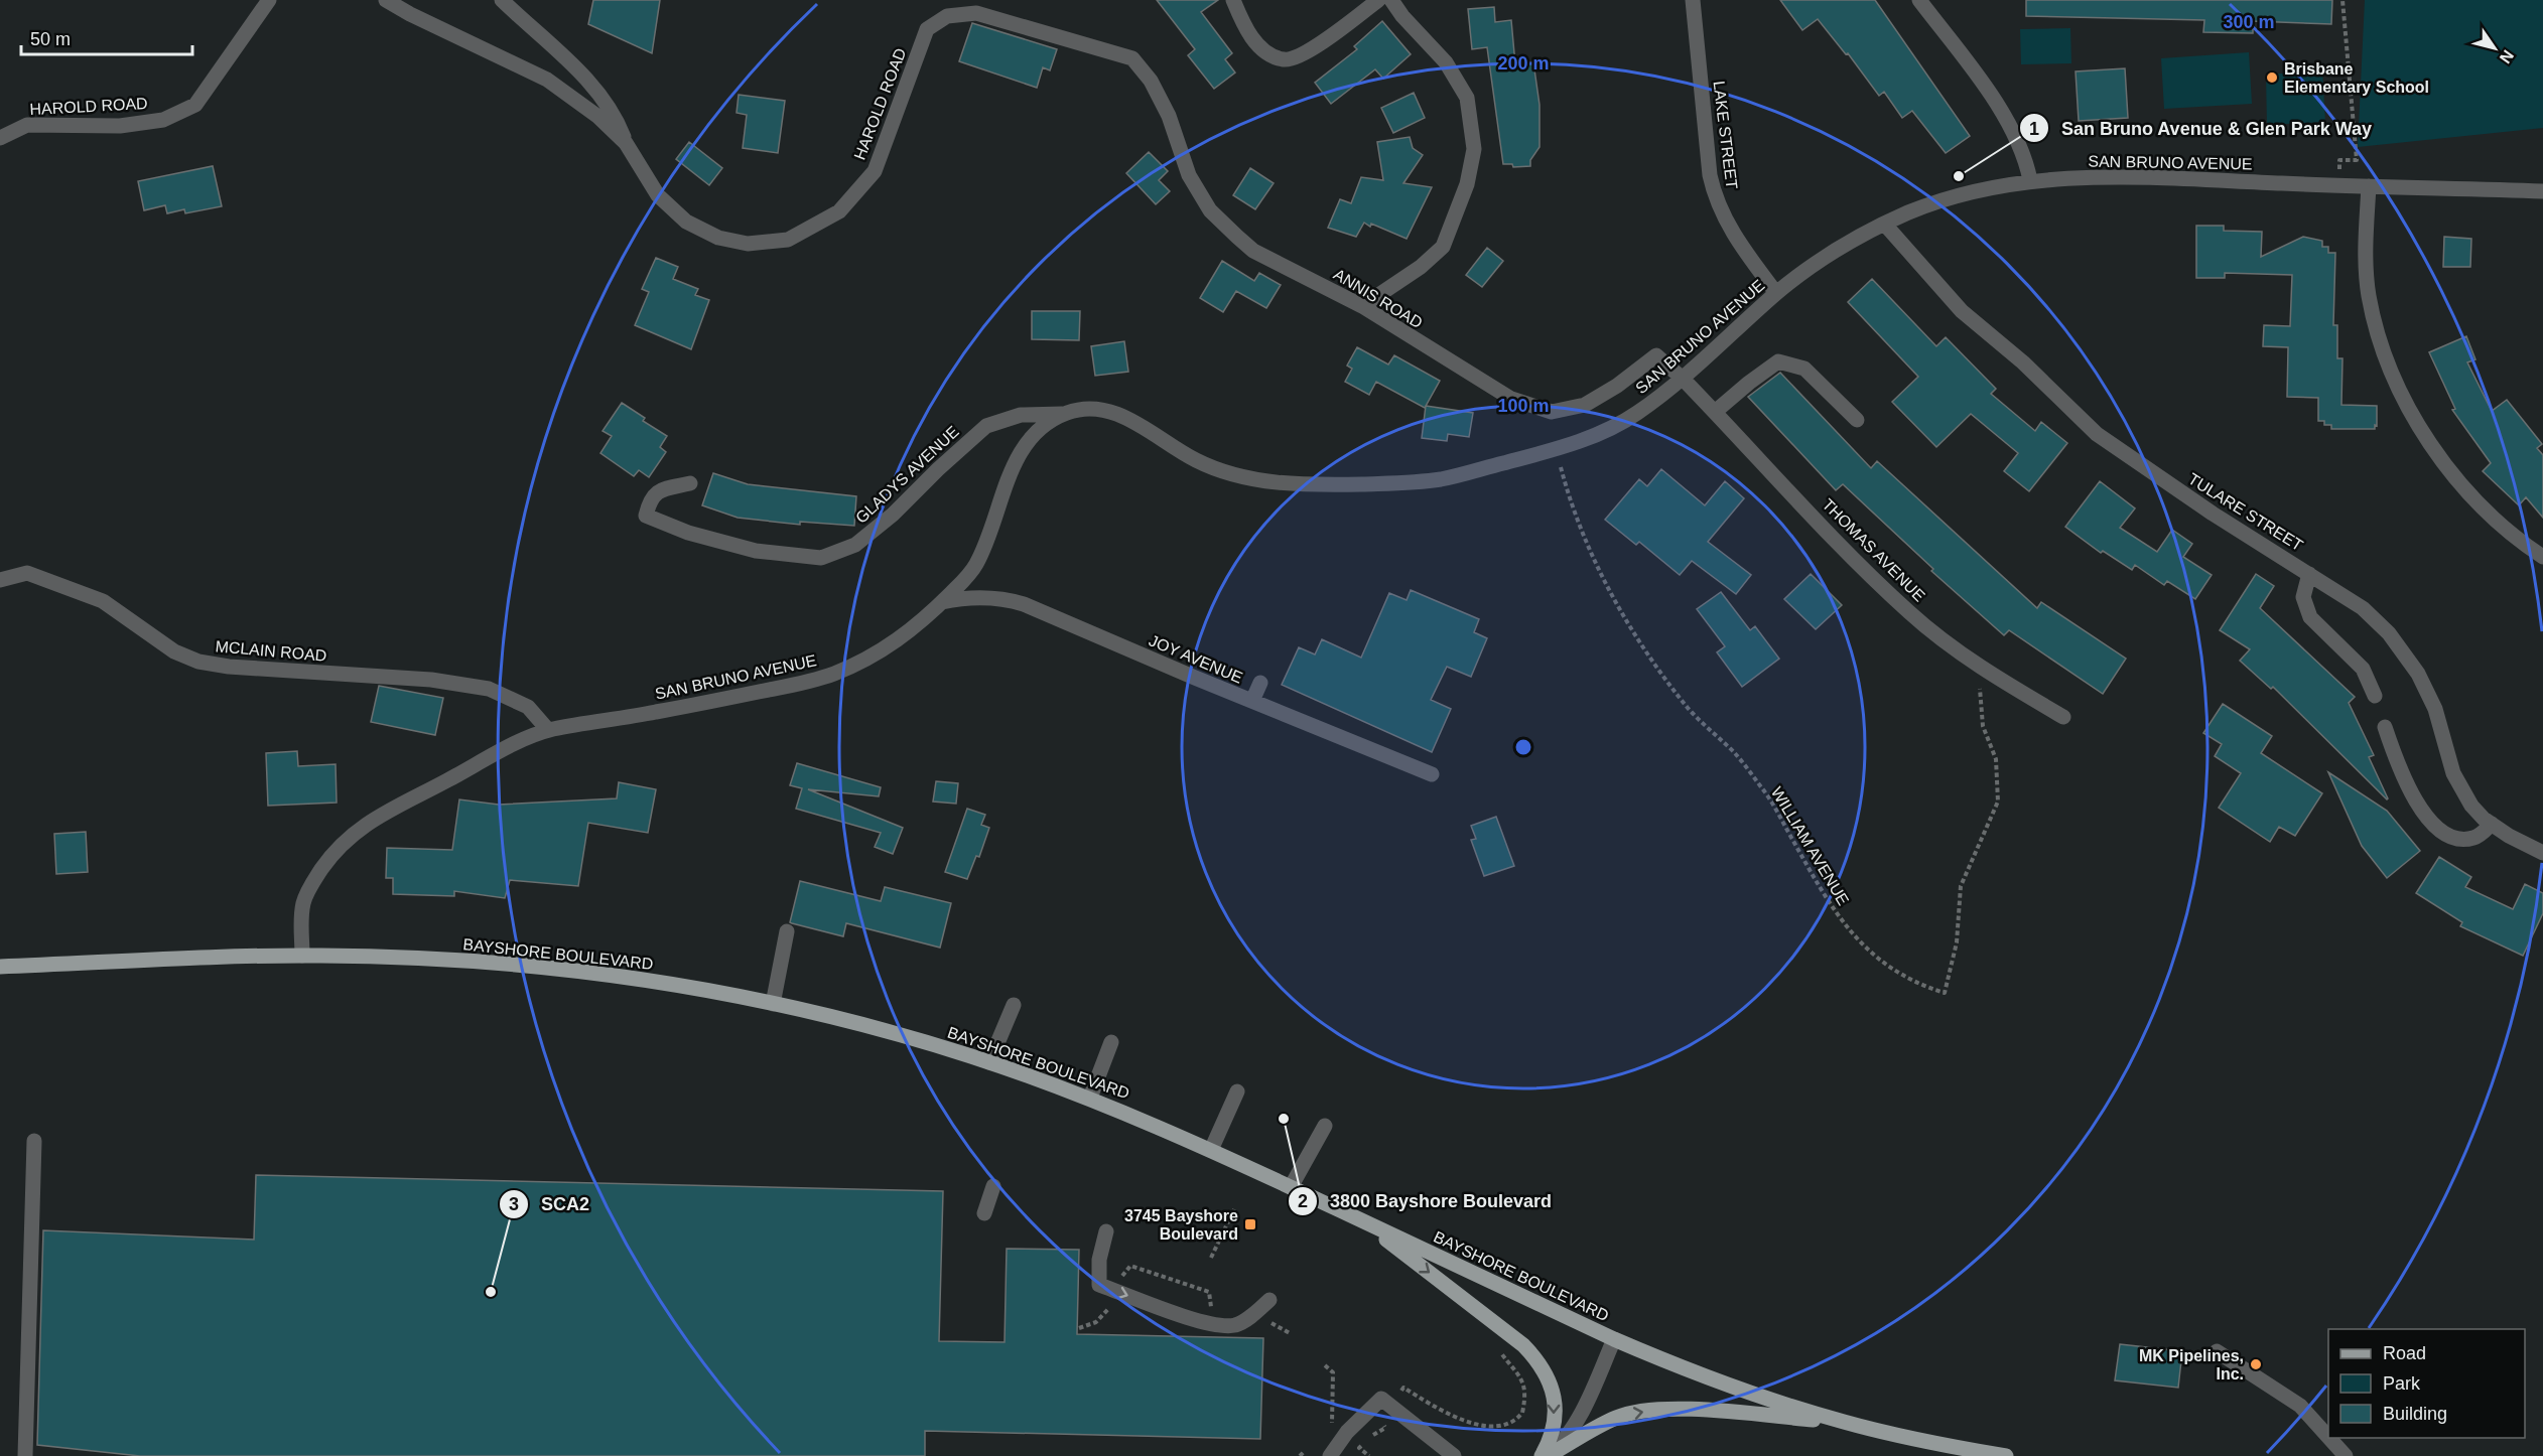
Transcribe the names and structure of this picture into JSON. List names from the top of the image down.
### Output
{
  "streets": {
    "main road": ["BAYSHORE BOULEVARD"],
    "street": [
      "HAROLD ROAD",
      "LAKE STREET",
      "SAN BRUNO AVENUE",
      "ANNIS ROAD",
      "GLADYS AVENUE",
      "TULARE STREET",
      "THOMAS AVENUE",
      "MCLAIN ROAD",
      "JOY AVENUE"
    ],
    "path": ["WILLIAM AVENUE"]
  },
  "crossings": [
    ["HAROLD ROAD", "ANNIS ROAD"],
    ["LAKE STREET", "SAN BRUNO AVENUE"],
    ["SAN BRUNO AVENUE", "ANNIS ROAD"],
    ["SAN BRUNO AVENUE", "GLADYS AVENUE"],
    ["SAN BRUNO AVENUE", "TULARE STREET"],
    ["SAN BRUNO AVENUE", "THOMAS AVENUE"],
    ["SAN BRUNO AVENUE", "MCLAIN ROAD"],
    ["SAN BRUNO AVENUE", "JOY AVENUE"],
    ["SAN BRUNO AVENUE", "WILLIAM AVENUE"],
    ["SAN BRUNO AVENUE", "BAYSHORE BOULEVARD"],
    ["ANNIS ROAD", "THOMAS AVENUE"],
    ["THOMAS AVENUE", "WILLIAM AVENUE"]
  ],
  "places": {
    "other": [
      "Brisbane Elementary School",
      "San Bruno Avenue & Glen Park Way",
      "3800 Bayshore Boulevard",
      "SCA2",
      "MK Pipelines, Inc."
    ],
    "transit": ["3745 Bayshore Boulevard"]
  },
  "legend": ["Road", "Park", "Building"],
  "scale_bar": "50 m",
  "north": "bottom right",
  "rings": ["300 m", "200 m", "100 m"]
}
